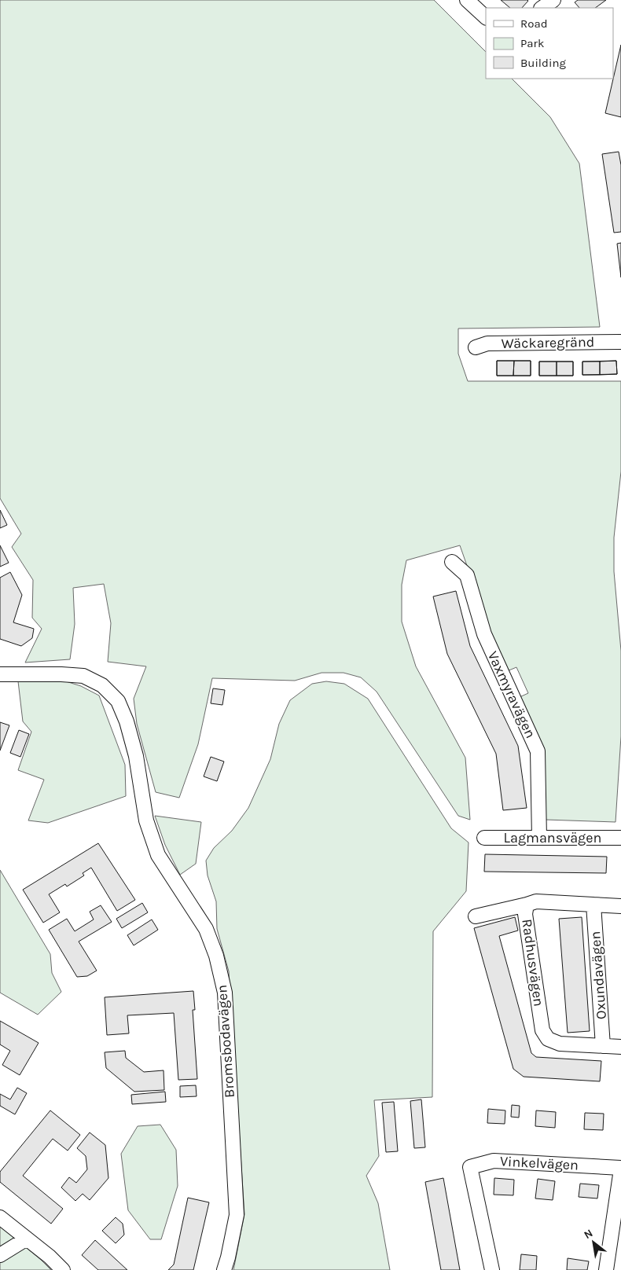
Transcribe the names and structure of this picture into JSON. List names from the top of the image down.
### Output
{
  "streets": {
    "street": [
      "Wäckaregränd",
      "Vaxmyravägen",
      "Lagmansvägen",
      "Radhusvägen",
      "Oxundavägen",
      "Bromsbodavägen",
      "Vinkelvägen"
    ]
  },
  "crossings": [
    ["Vaxmyravägen", "Lagmansvägen"],
    ["Radhusvägen", "Oxundavägen"]
  ],
  "legend": ["Road", "Park", "Building"],
  "north": "top left"
}
